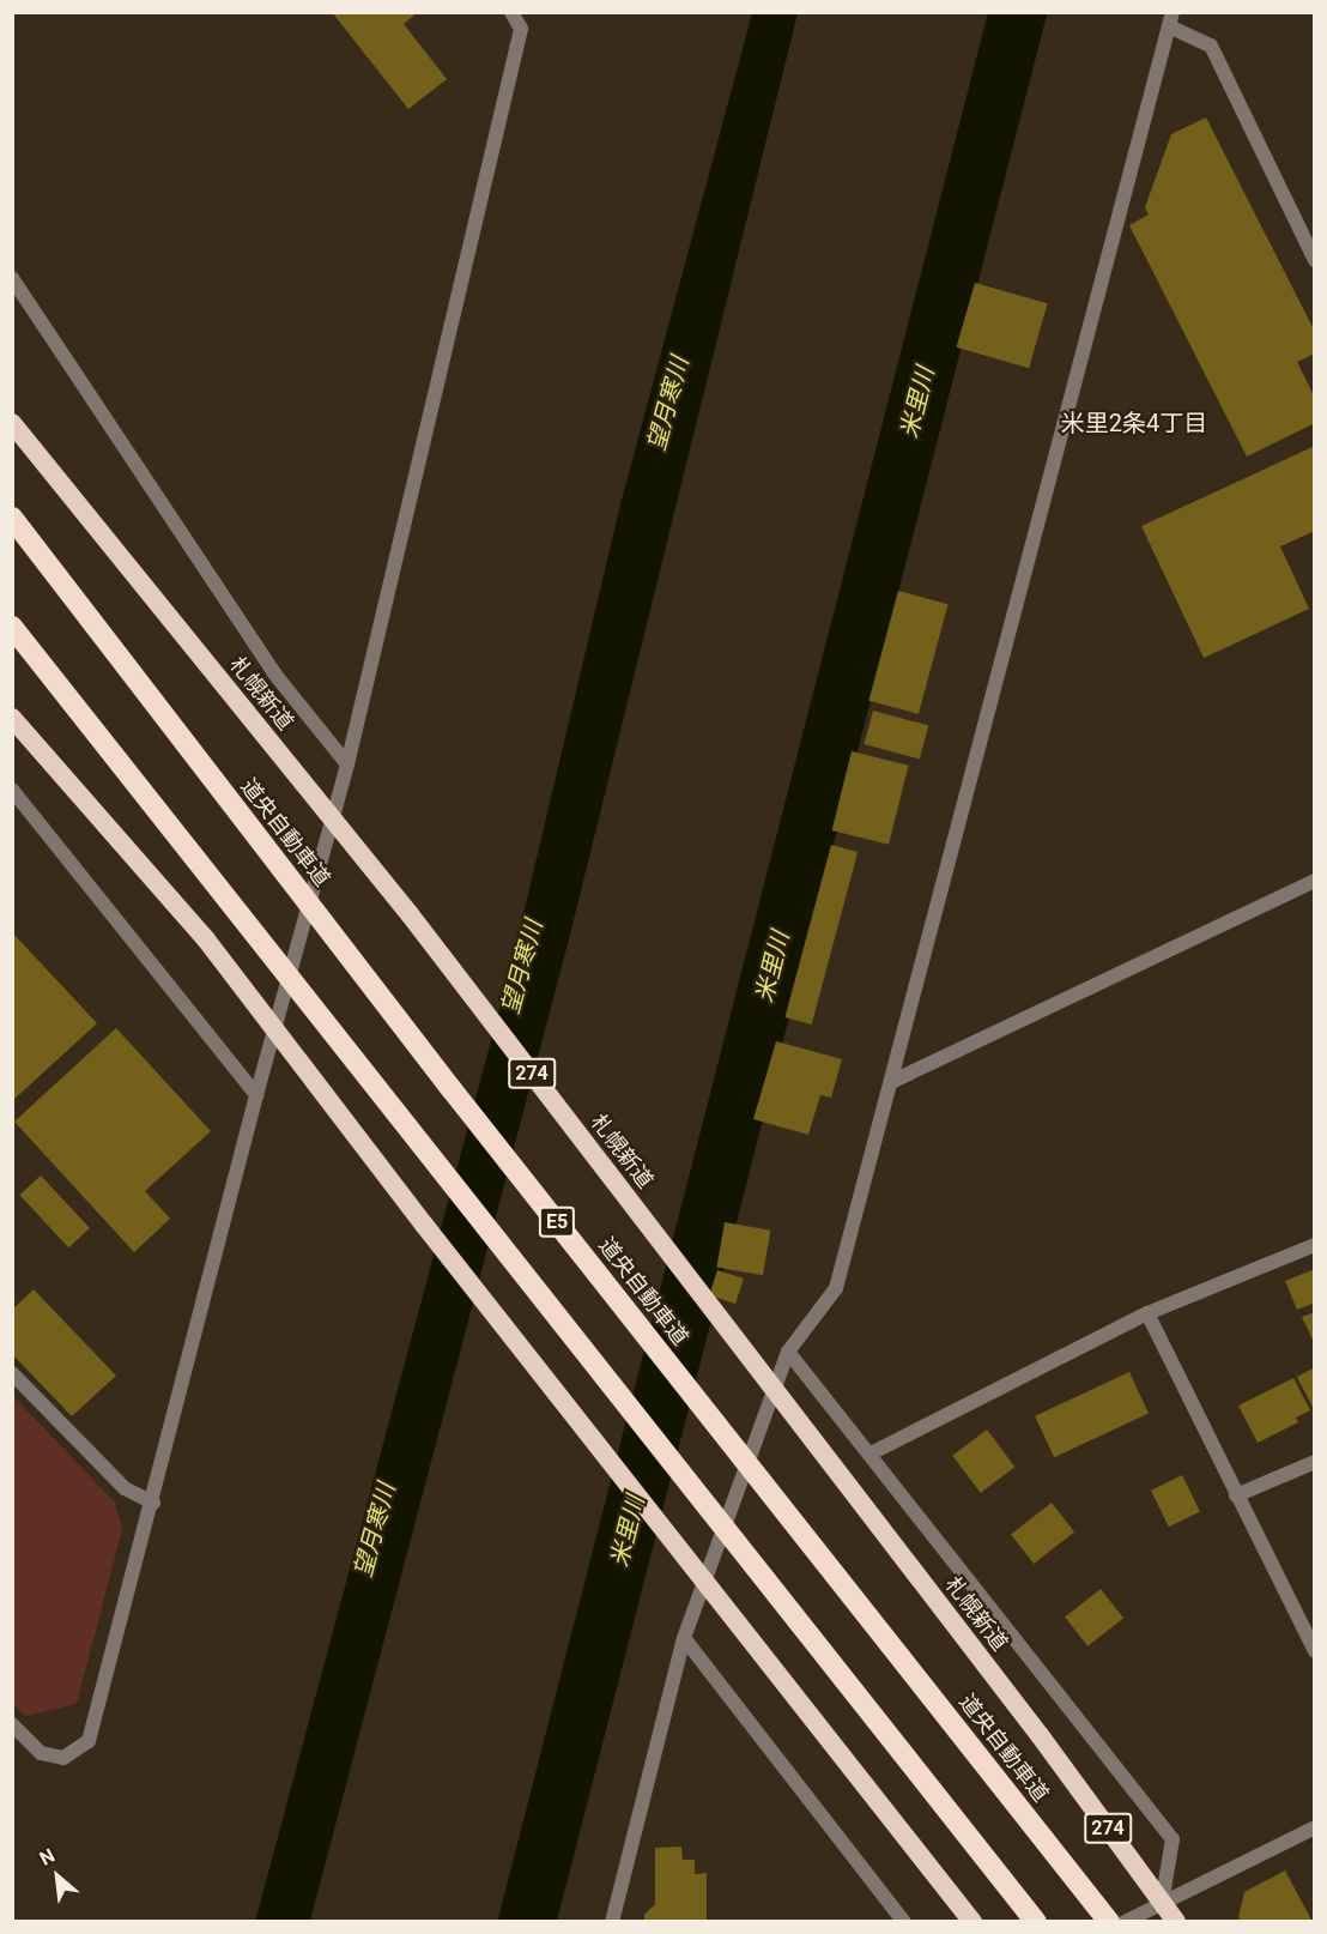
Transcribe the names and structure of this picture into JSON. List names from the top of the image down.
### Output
{
  "streets": {
    "highway": [
      "札幌新道",
      "道央自動車道",
      "274",
      "E5"
    ]
  },
  "districts": ["米里2条4丁目"],
  "water": ["米里川", "望月寒川"],
  "north": "top left"
}
